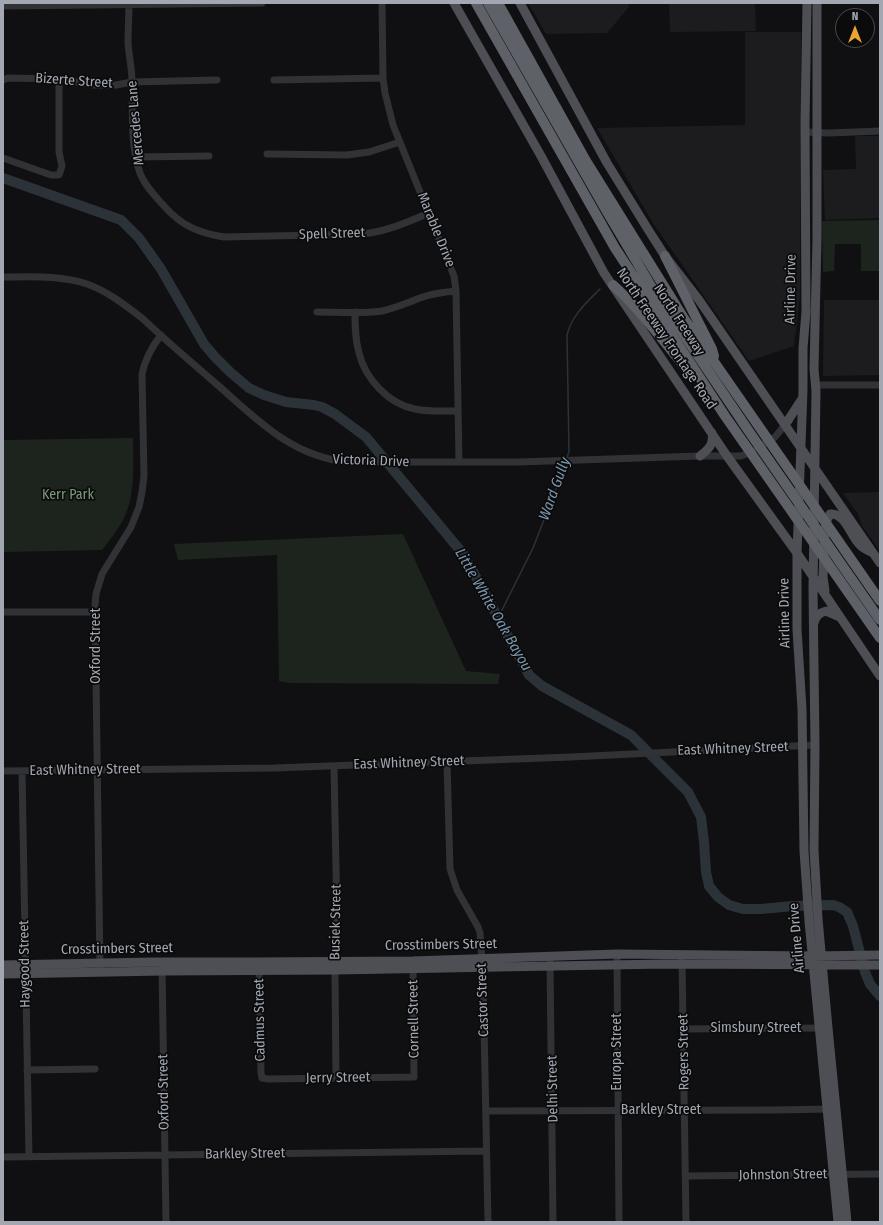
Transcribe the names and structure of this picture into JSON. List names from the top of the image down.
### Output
{
  "streets": {
    "highway": ["North Freeway"],
    "main road": ["Airline Drive", "North Freeway Frontage Road", "Crosstimbers Street"],
    "street": [
      "Bizerte Street",
      "Mercedes Lane",
      "Marable Drive",
      "Spell Street",
      "Victoria Drive",
      "Oxford Street",
      "East Whitney Street",
      "Busiek Street",
      "Haygood Street",
      "Castor Street",
      "Cornell Street",
      "Cadmus Street",
      "Simsbury Street",
      "Europa Street",
      "Rogers Street",
      "Jerry Street",
      "Delhi Street",
      "Barkley Street",
      "Johnston Street"
    ]
  },
  "crossings": [
    ["Bizerte Street", "Mercedes Lane"],
    ["Mercedes Lane", "Spell Street"],
    ["Marable Drive", "Spell Street"],
    ["Marable Drive", "Victoria Drive"],
    ["Airline Drive", "North Freeway Frontage Road"],
    ["Airline Drive", "East Whitney Street"],
    ["Airline Drive", "Crosstimbers Street"],
    ["Airline Drive", "Simsbury Street"],
    ["Airline Drive", "Barkley Street"],
    ["Airline Drive", "Johnston Street"],
    ["North Freeway Frontage Road", "Victoria Drive"],
    ["Victoria Drive", "Oxford Street"],
    ["Oxford Street", "East Whitney Street"],
    ["Oxford Street", "Crosstimbers Street"],
    ["Oxford Street", "Barkley Street"],
    ["East Whitney Street", "Busiek Street"],
    ["East Whitney Street", "Haygood Street"],
    ["East Whitney Street", "Castor Street"],
    ["Busiek Street", "Crosstimbers Street"],
    ["Busiek Street", "Jerry Street"],
    ["Crosstimbers Street", "Haygood Street"],
    ["Crosstimbers Street", "Castor Street"],
    ["Crosstimbers Street", "Cornell Street"],
    ["Crosstimbers Street", "Cadmus Street"],
    ["Crosstimbers Street", "Europa Street"],
    ["Crosstimbers Street", "Rogers Street"],
    ["Crosstimbers Street", "Delhi Street"],
    ["Haygood Street", "Barkley Street"],
    ["Castor Street", "Barkley Street"],
    ["Cornell Street", "Jerry Street"],
    ["Cadmus Street", "Jerry Street"],
    ["Simsbury Street", "Rogers Street"],
    ["Europa Street", "Barkley Street"],
    ["Rogers Street", "Barkley Street"],
    ["Rogers Street", "Johnston Street"],
    ["Delhi Street", "Barkley Street"]
  ],
  "water": ["Ward Gully", "Little White Oak Bayou"],
  "parks": ["Kerr Park"],
  "north": "top"
}
